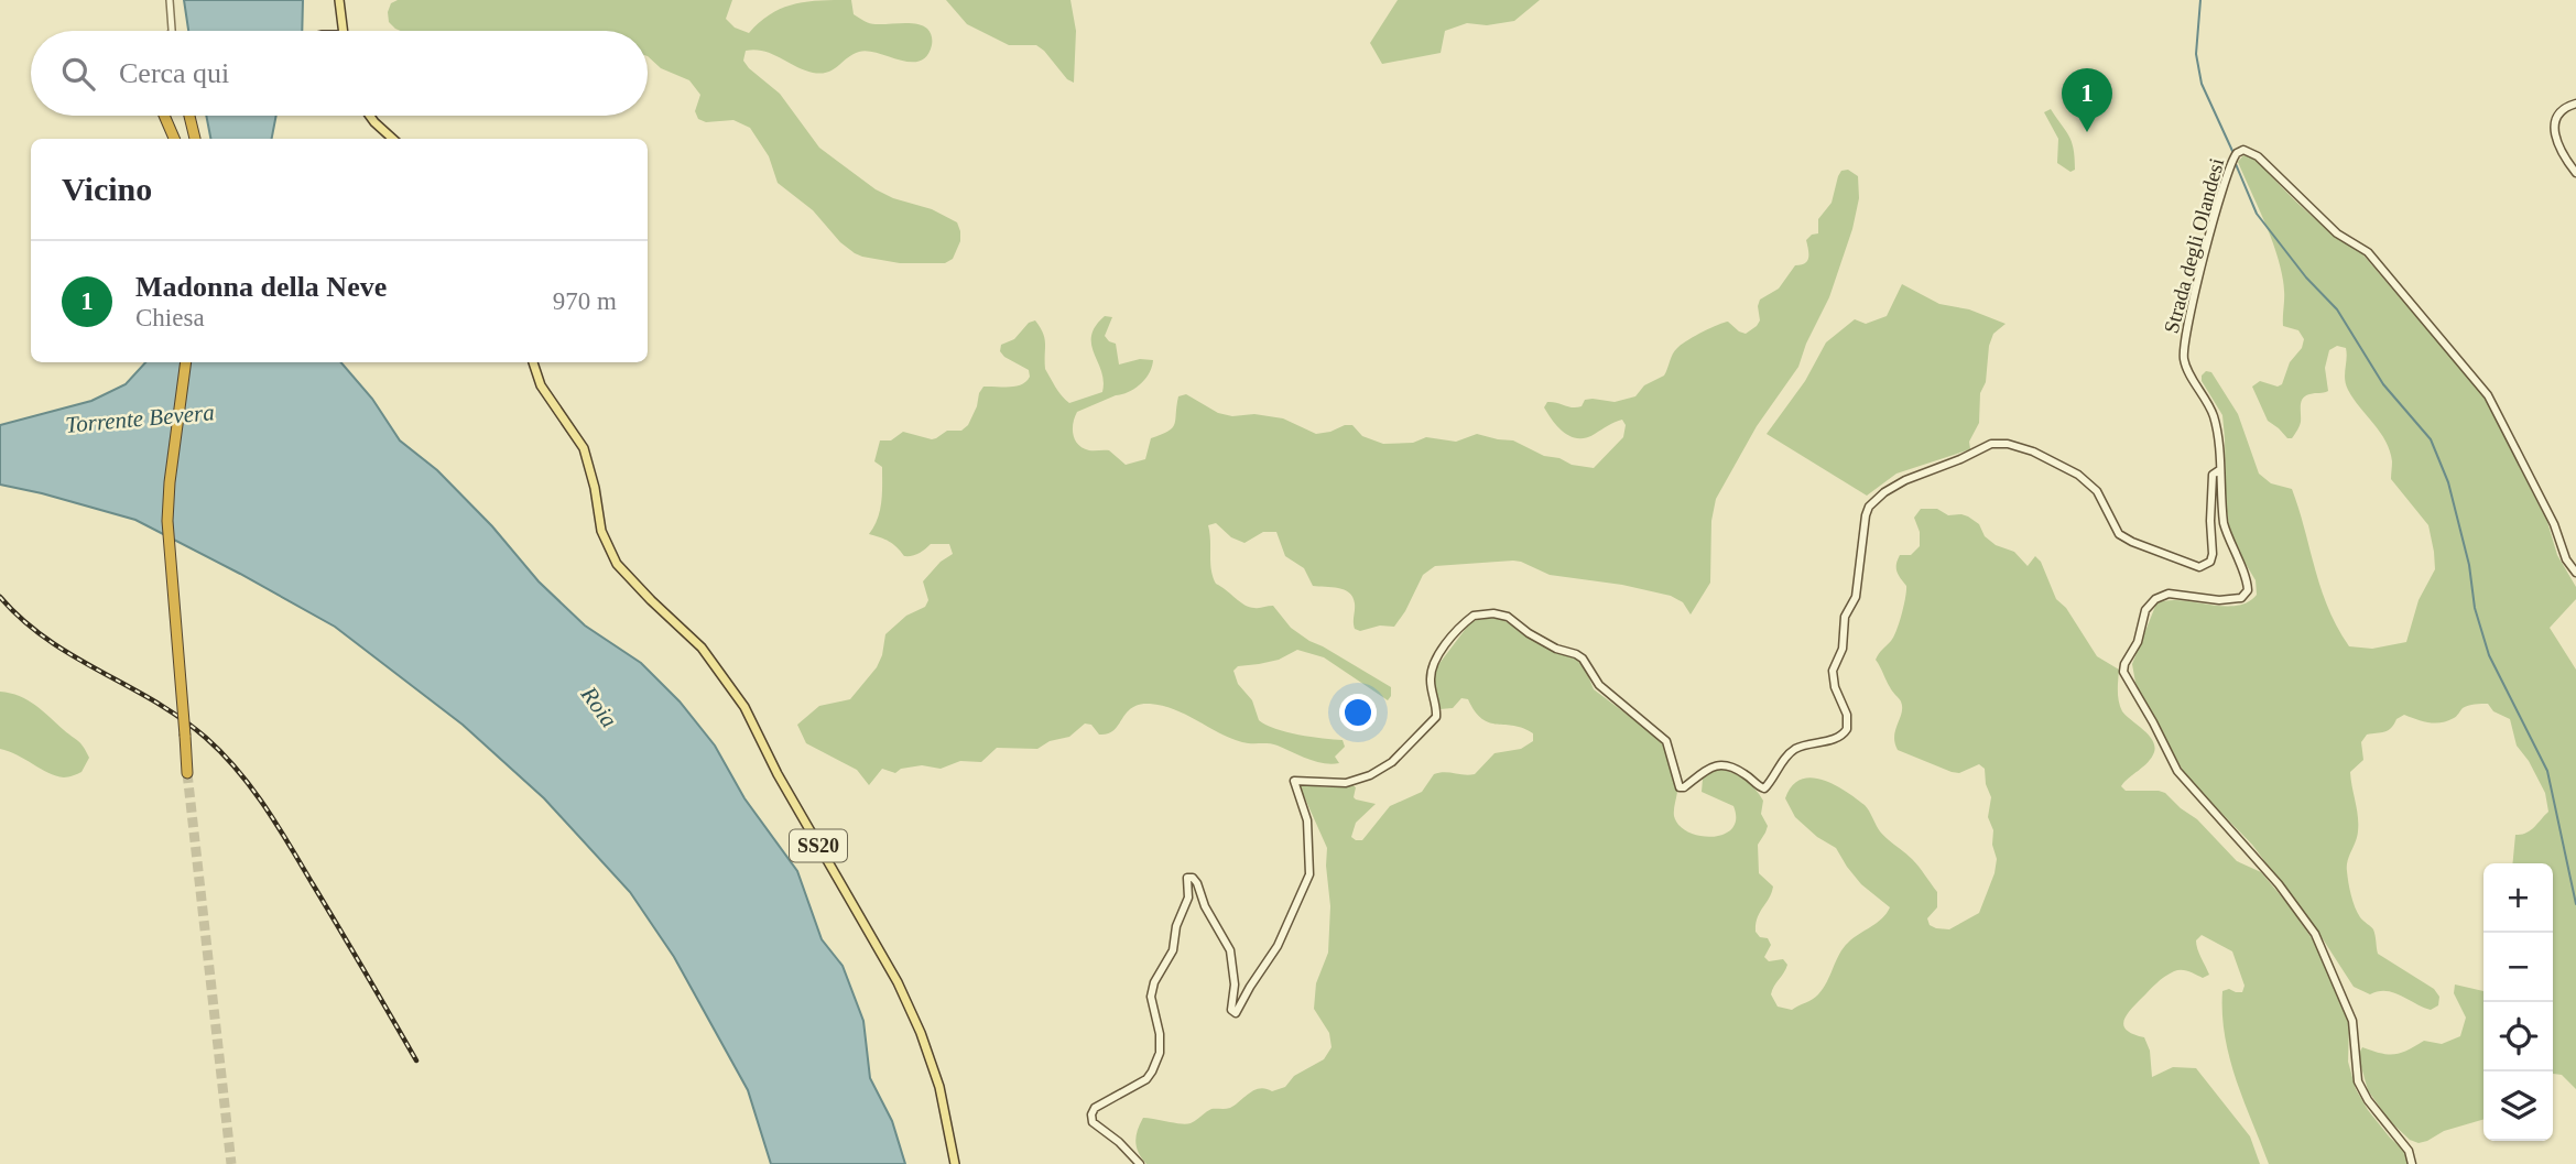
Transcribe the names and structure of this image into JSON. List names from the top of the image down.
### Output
{
  "streets": {
    "main road": ["Strada degli Olandesi", "SS20"]
  },
  "water": ["Torrente Bevera", "Roia"],
  "page": {
    "search": "Cerca qui",
    "pins": "1",
    "heading": "Vicino",
    "list": [
      {
        "mark": "1",
        "name": "Madonna della Neve",
        "note": "Chiesa",
        "value": "970 m"
      }
    ],
    "map_buttons": ["+", "−"]
  }
}
